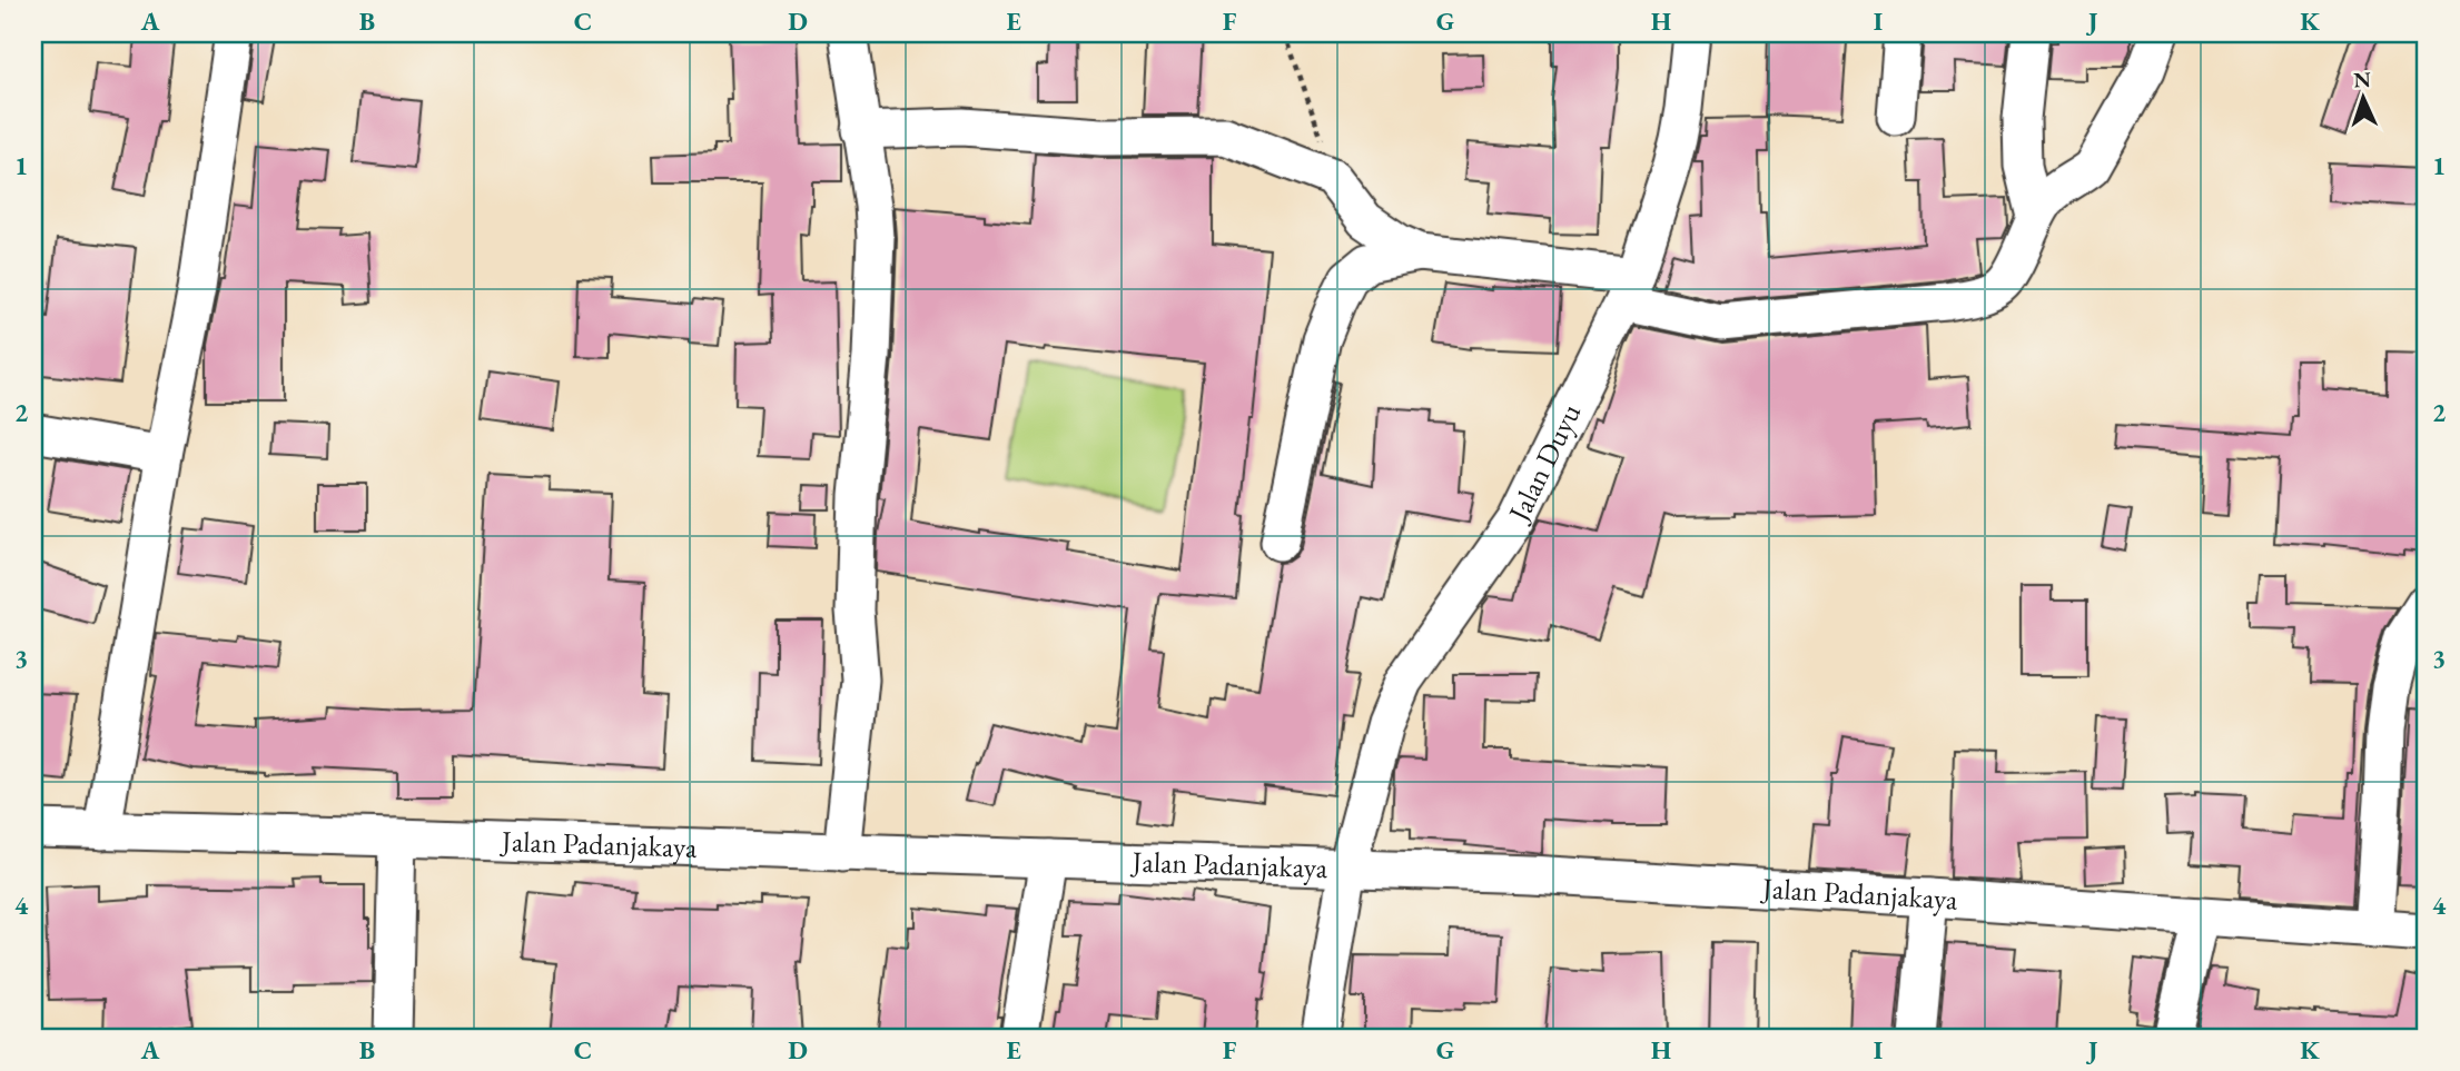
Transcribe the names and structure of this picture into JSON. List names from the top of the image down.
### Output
{
  "streets": {
    "street": ["Jalan Duyu", "Jalan Padanjakaya"]
  },
  "crossings": [
    ["Jalan Duyu", "Jalan Padanjakaya"]
  ],
  "north": "top",
  "grid": {
    "columns": [
      "A",
      "B",
      "C",
      "D",
      "E",
      "F",
      "G",
      "H",
      "I",
      "J",
      "K"
    ],
    "rows": [
      "1",
      "2",
      "3",
      "4"
    ]
  }
}
